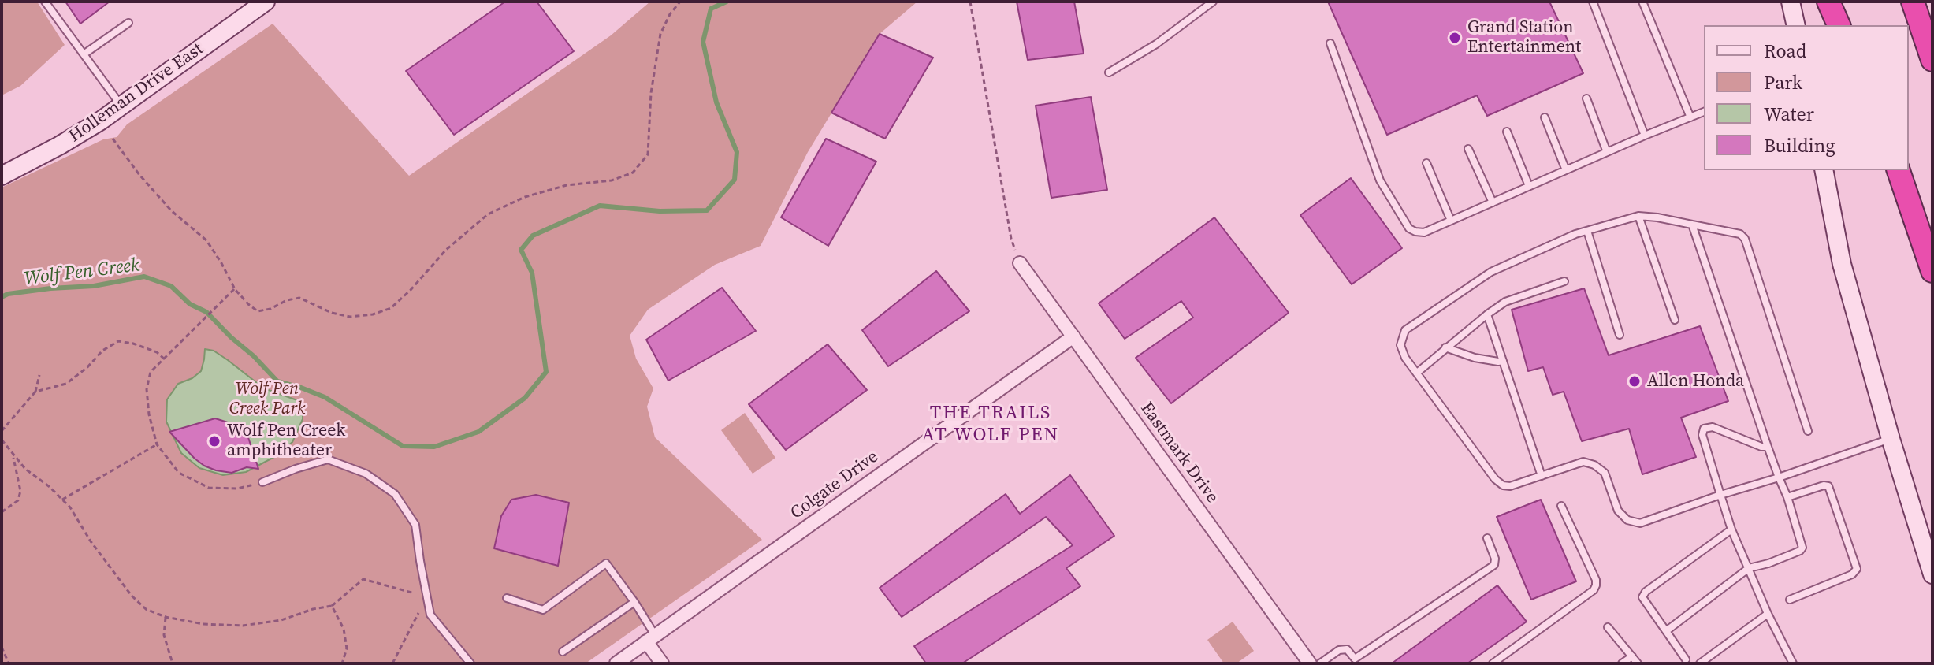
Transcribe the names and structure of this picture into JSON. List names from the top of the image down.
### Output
{
  "streets": {
    "main road": ["Holleman Drive East"],
    "street": ["Eastmark Drive", "Colgate Drive"]
  },
  "crossings": [
    ["Eastmark Drive", "Colgate Drive"]
  ],
  "districts": ["THE TRAILS AT WOLF PEN"],
  "water": ["Wolf Pen Creek"],
  "parks": ["Wolf Pen Creek Park"],
  "places": ["Grand Station Entertainment", "Allen Honda", "Wolf Pen Creek amphitheater"],
  "legend": [
    "Road",
    "Park",
    "Water",
    "Building"
  ]
}
